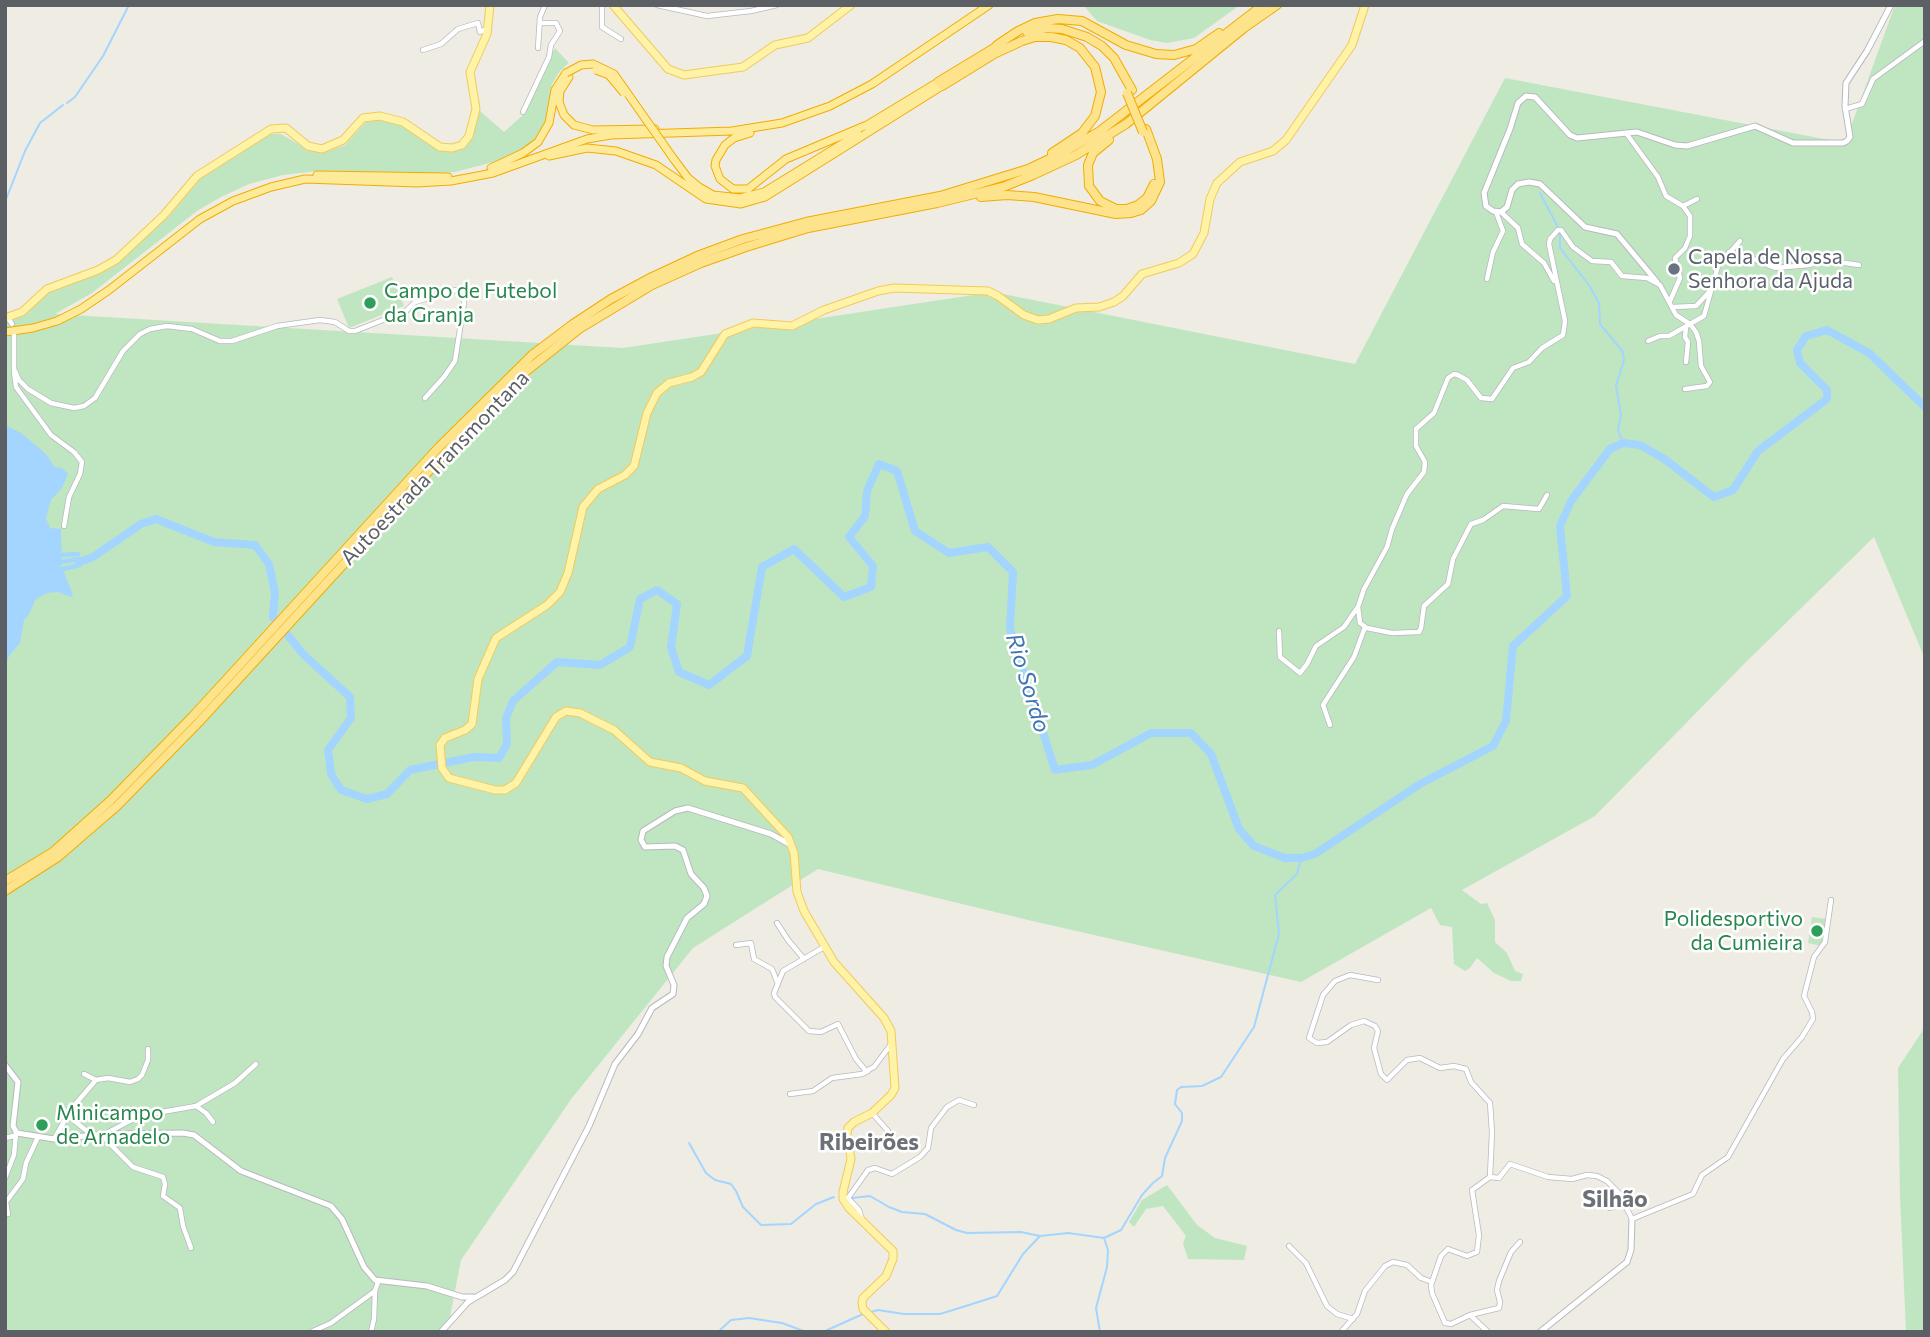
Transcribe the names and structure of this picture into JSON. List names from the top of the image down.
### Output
{
  "streets": {
    "highway": ["Autoestrada Transmontana"]
  },
  "districts": ["Ribeirões", "Silhão"],
  "water": ["Rio Sordo"],
  "places": [
    "Capela de Nossa Senhora da Ajuda",
    "Campo de Futebol da Granja",
    "Polidesportivo da Cumieira",
    "Minicampo de Arnadelo"
  ]
}
